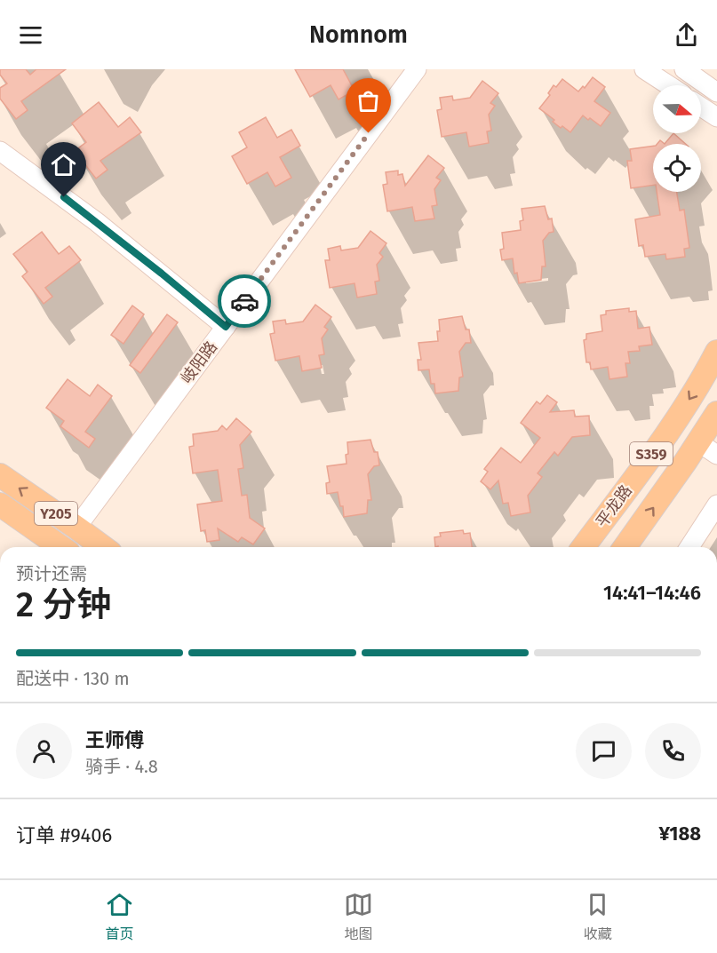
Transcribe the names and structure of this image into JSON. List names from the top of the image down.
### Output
{
  "streets": {
    "main road": ["S359", "平龙路", "Y205"],
    "street": ["岐阳路"]
  },
  "crossings": [
    ["岐阳路", "Y205"]
  ],
  "north": "right",
  "page": {
    "header": "Nomnom",
    "heading": ["2 分钟", "预计还需", "14:41–14:46"],
    "panel": [
      "王师傅",
      "骑手 · 4.8",
      "订单 #9406",
      "¥188"
    ],
    "bar": "配送中 · 130 m",
    "tabs": ["首页", "地图", "收藏"]
  }
}
